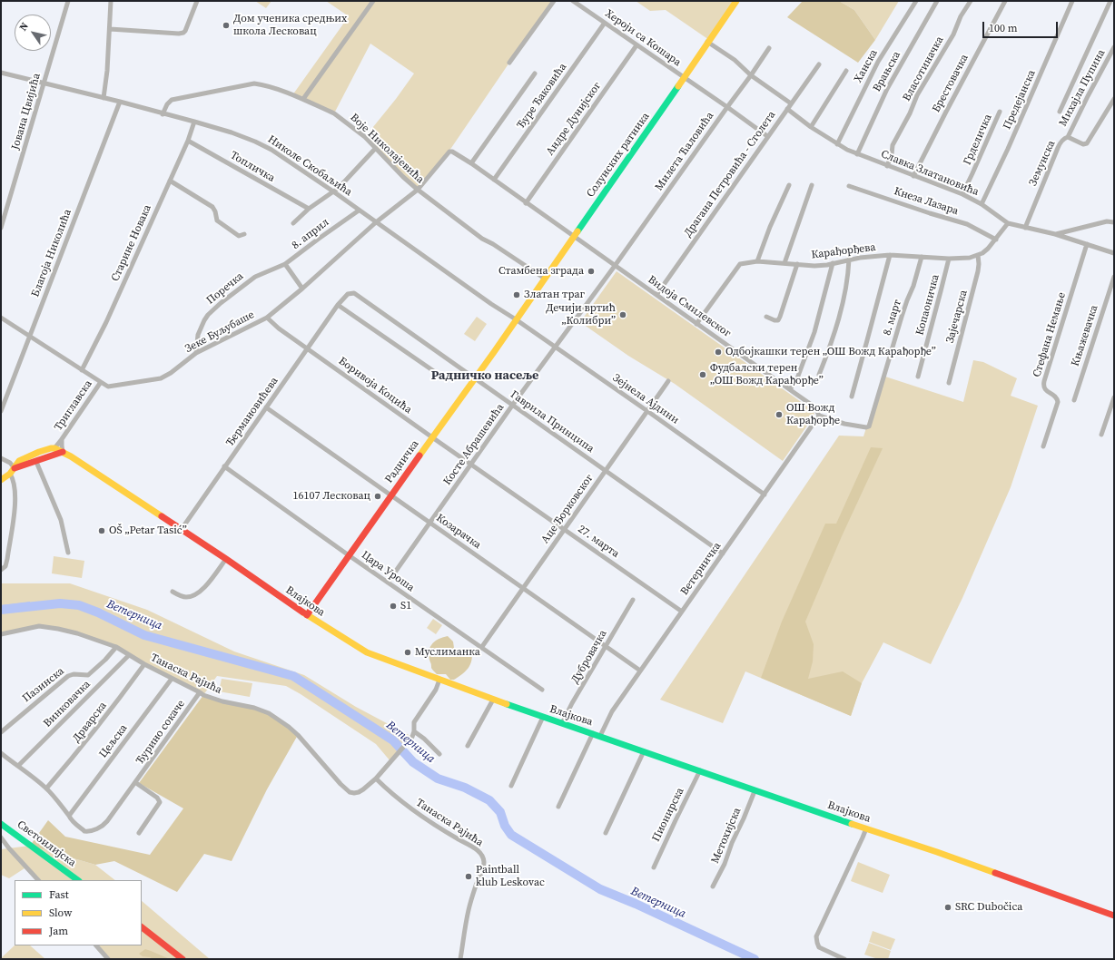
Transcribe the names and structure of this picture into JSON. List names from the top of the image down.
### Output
{
  "streets": {
    "main road": [
      "Солунских ратника",
      "Радничка",
      "Влајкова",
      "Светоилијска"
    ],
    "street": [
      "Хероји са Кошара",
      "Ханска",
      "Власотиначка",
      "Врањска",
      "Брестовачка",
      "Михајла Пупина",
      "Ђуре Ђаковића",
      "Предејанска",
      "Јована Цвијића",
      "Андре Дунијског",
      "Грделичка",
      "Воје Николајевића",
      "Милета Ћаловића",
      "Земунска",
      "Николе Скобаљића",
      "Топличка",
      "Славка Златановића",
      "Драгана Петровића - Столета",
      "Кнеза Лазара",
      "8. април",
      "Старине Новака",
      "Карађорђева",
      "Благоја Николића",
      "Поречка",
      "Копаоничка",
      "Видоја Смилевског",
      "Зајечарска",
      "8. март",
      "Зеке Буљубаше",
      "Стефана Немање",
      "Књажевачка",
      "Боривоја Коцића",
      "Зејнела Ајдини",
      "Триглавска",
      "Ђермановићева",
      "Гаврила Принципа",
      "Косте Абрашевића",
      "Аце Ђорковског",
      "Козарачка",
      "27. марта",
      "Ветерничка",
      "Цара Уроша",
      "Дубровачка",
      "Танаска Рајића",
      "Пазинска",
      "Винковачка",
      "Дрварска",
      "Ђурино сокаче",
      "Цељска",
      "Пионирска",
      "Метохијска"
    ]
  },
  "crossings": [
    ["Хероји са Кошара", "Ђуре Ђаковића"],
    ["Хероји са Кошара", "Андре Дунијског"],
    ["Хероји са Кошара", "Милета Ћаловића"],
    ["Хероји са Кошара", "Солунских ратника"],
    ["Хероји са Кошара", "Драгана Петровића - Столета"],
    ["Ханска", "Славка Златановића"],
    ["Власотиначка", "Славка Златановића"],
    ["Врањска", "Славка Златановића"],
    ["Брестовачка", "Славка Златановића"],
    ["Михајла Пупина", "Земунска"],
    ["Предејанска", "Славка Златановића"],
    ["Јована Цвијића", "Николе Скобаљића"],
    ["Грделичка", "Славка Златановића"],
    ["Воје Николајевића", "Солунских ратника"],
    ["Воје Николајевића", "Николе Скобаљића"],
    ["Воје Николајевића", "Зеке Буљубаше"],
    ["Милета Ћаловића", "Видоја Смилевског"],
    ["Милета Ћаловића", "Косте Абрашевића"],
    ["Солунских ратника", "Николе Скобаљића"],
    ["Солунских ратника", "Видоја Смилевског"],
    ["Солунских ратника", "Зејнела Ајдини"],
    ["Солунских ратника", "Радничка"],
    ["Земунска", "Славка Златановића"],
    ["Николе Скобаљића", "8. април"],
    ["Николе Скобаљића", "Старине Новака"],
    ["Николе Скобаљића", "Благоја Николића"],
    ["Николе Скобаљића", "Зеке Буљубаше"],
    ["Николе Скобаљића", "Зејнела Ајдини"],
    ["Николе Скобаљића", "Радничка"],
    ["Топличка", "Старине Новака"],
    ["Славка Златановића", "Драгана Петровића - Столета"],
    ["Славка Златановића", "Карађорђева"],
    ["Славка Златановића", "Стефана Немање"],
    ["Драгана Петровића - Столета", "Видоја Смилевског"],
    ["Кнеза Лазара", "Карађорђева"],
    ["8. април", "Поречка"],
    ["Старине Новака", "Зеке Буљубаше"],
    ["Карађорђева", "Копаоничка"],
    ["Карађорђева", "Видоја Смилевског"],
    ["Карађорђева", "Зајечарска"],
    ["Карађорђева", "8. март"],
    ["Благоја Николића", "Зеке Буљубаше"],
    ["Поречка", "Зеке Буљубаше"],
    ["Видоја Смилевског", "8. март"],
    ["Видоја Смилевског", "Косте Абрашевића"],
    ["Видоја Смилевског", "Ветерничка"],
    ["8. март", "Ветерничка"],
    ["Зеке Буљубаше", "Боривоја Коцића"],
    ["Зеке Буљубаше", "Триглавска"],
    ["Зеке Буљубаше", "Ђермановићева"],
    ["Боривоја Коцића", "Ђермановићева"],
    ["Боривоја Коцића", "Радничка"],
    ["Боривоја Коцића", "27. марта"],
    ["Зејнела Ајдини", "Косте Абрашевића"],
    ["Зејнела Ајдини", "Радничка"],
    ["Зејнела Ајдини", "Аце Ђорковског"],
    ["Зејнела Ајдини", "Ветерничка"],
    ["Триглавска", "Влајкова"],
    ["Ђермановићева", "Гаврила Принципа"],
    ["Ђермановићева", "Козарачка"],
    ["Ђермановићева", "Цара Уроша"],
    ["Ђермановићева", "Влајкова"],
    ["Гаврила Принципа", "Косте Абрашевића"],
    ["Гаврила Принципа", "Радничка"],
    ["Гаврила Принципа", "Аце Ђорковског"],
    ["Гаврила Принципа", "Ветерничка"],
    ["Косте Абрашевића", "Козарачка"],
    ["Косте Абрашевића", "27. марта"],
    ["Косте Абрашевића", "Цара Уроша"],
    ["Радничка", "Козарачка"],
    ["Радничка", "27. марта"],
    ["Радничка", "Цара Уроша"],
    ["Радничка", "Влајкова"],
    ["Аце Ђорковског", "Козарачка"],
    ["Аце Ђорковског", "27. марта"],
    ["Аце Ђорковског", "Цара Уроша"],
    ["Козарачка", "Ветерничка"],
    ["Козарачка", "Дубровачка"],
    ["27. марта", "Ветерничка"],
    ["Ветерничка", "Влајкова"],
    ["Влајкова", "Дубровачка"],
    ["Влајкова", "Пионирска"],
    ["Влајкова", "Метохијска"],
    ["Танаска Рајића", "Пазинска"],
    ["Танаска Рајића", "Винковачка"],
    ["Танаска Рајића", "Дрварска"],
    ["Танаска Рајића", "Ђурино сокаче"],
    ["Танаска Рајића", "Цељска"],
    ["Ђурино сокаче", "Цељска"]
  ],
  "districts": ["Радничко насеље"],
  "water": ["Ветерница"],
  "places": [
    "Дом ученика средњих школа Лесковац",
    "Стамбена зграда",
    "Златан траг",
    "Дечији вртић „Колибри”",
    "Одбојкашки терен „ОШ Вожд Карађорђе”",
    "Фудбалски терен „ОШ Вожд Карађорђе”",
    "ОШ Вожд Карађорђе",
    "16107 Лесковац",
    "OŠ „Petar Tasić”",
    "S1",
    "Муслиманка",
    "Paintball klub Leskovac",
    "SRC Dubočica"
  ],
  "legend": ["Fast", "Slow", "Jam"],
  "scale_bar": "100 m",
  "north": "top left"
}
